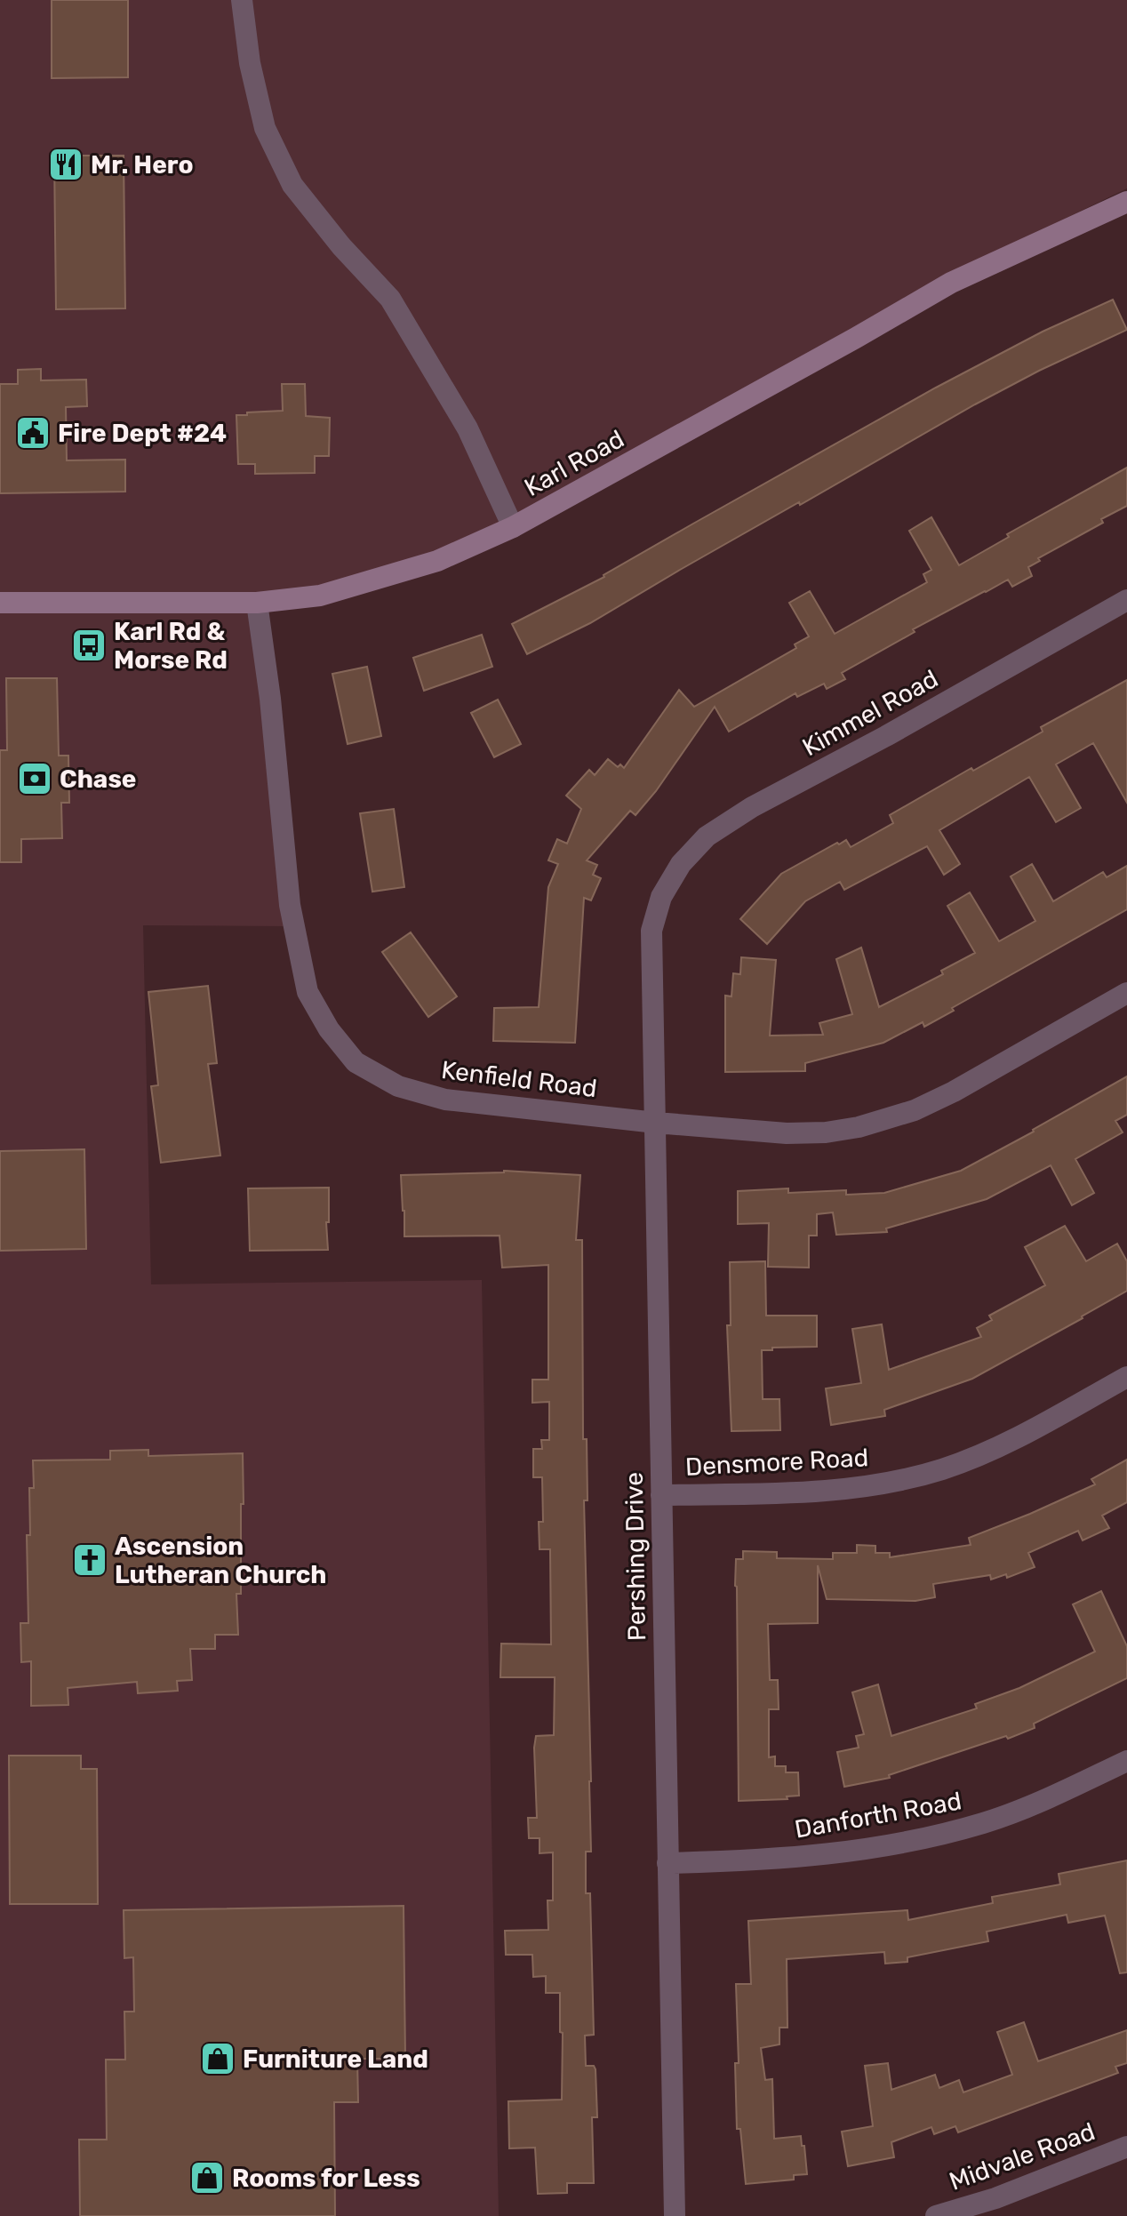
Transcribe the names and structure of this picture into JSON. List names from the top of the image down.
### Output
{
  "streets": {
    "main road": ["Karl Road"],
    "street": [
      "Kimmel Road",
      "Kenfield Road",
      "Densmore Road",
      "Pershing Drive",
      "Danforth Road",
      "Midvale Road"
    ]
  },
  "crossings": [
    ["Karl Road", "Kenfield Road"],
    ["Kimmel Road", "Pershing Drive"],
    ["Kenfield Road", "Pershing Drive"],
    ["Densmore Road", "Pershing Drive"],
    ["Pershing Drive", "Danforth Road"]
  ],
  "places": {
    "restaurant": ["Mr. Hero"],
    "public building": ["Fire Dept #24"],
    "bus stop": ["Karl Rd & Morse Rd"],
    "bank": ["Chase"],
    "church": ["Ascension Lutheran Church"],
    "shop": ["Furniture Land", "Rooms for Less"]
  }
}
